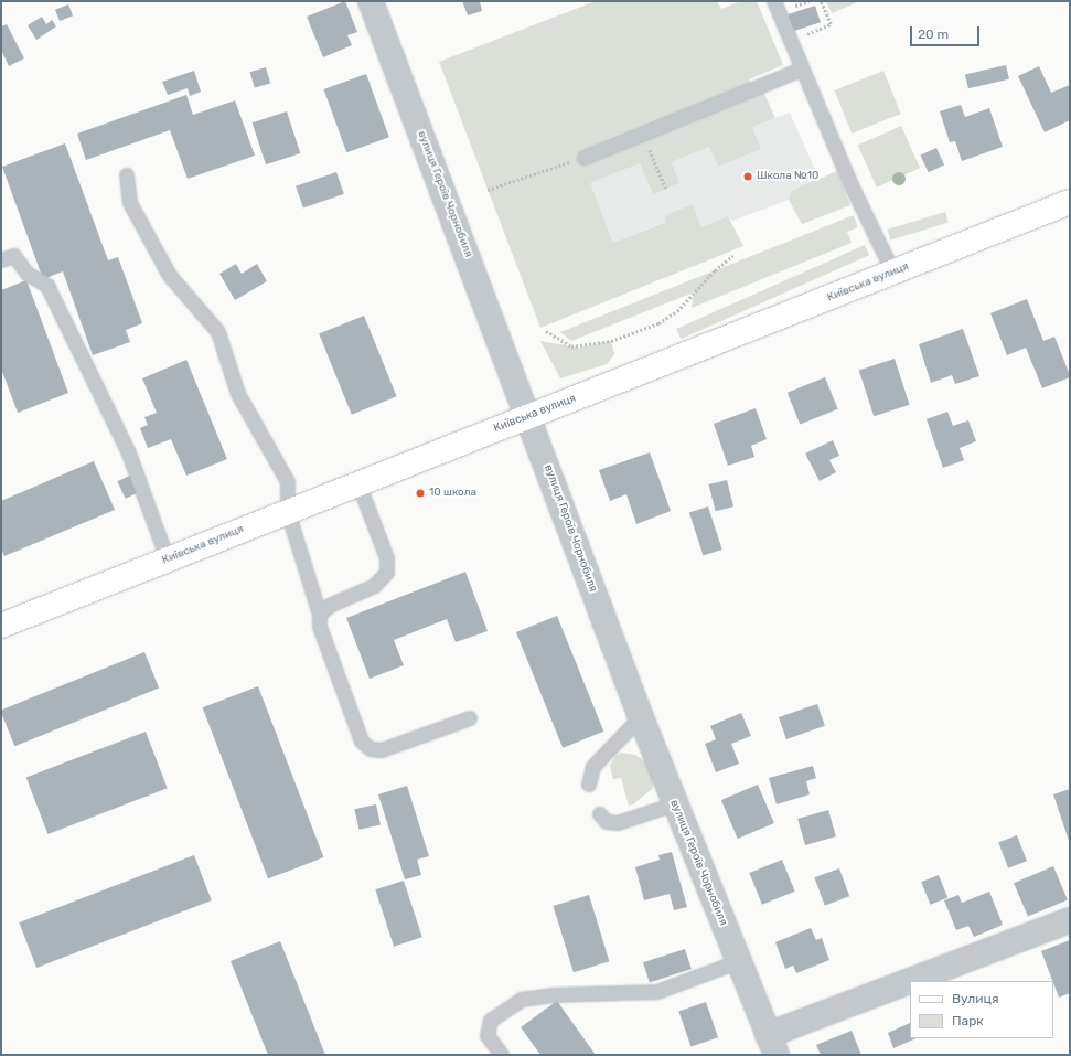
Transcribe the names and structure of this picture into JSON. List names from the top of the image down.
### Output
{
  "streets": {
    "street": ["вулиця Героїв Чорнобиля", "Київська вулиця"]
  },
  "crossings": [
    ["вулиця Героїв Чорнобиля", "Київська вулиця"]
  ],
  "places": ["Школа №10", "10 школа"],
  "legend": ["Вулиця", "Парк"],
  "scale_bar": "20 m"
}
